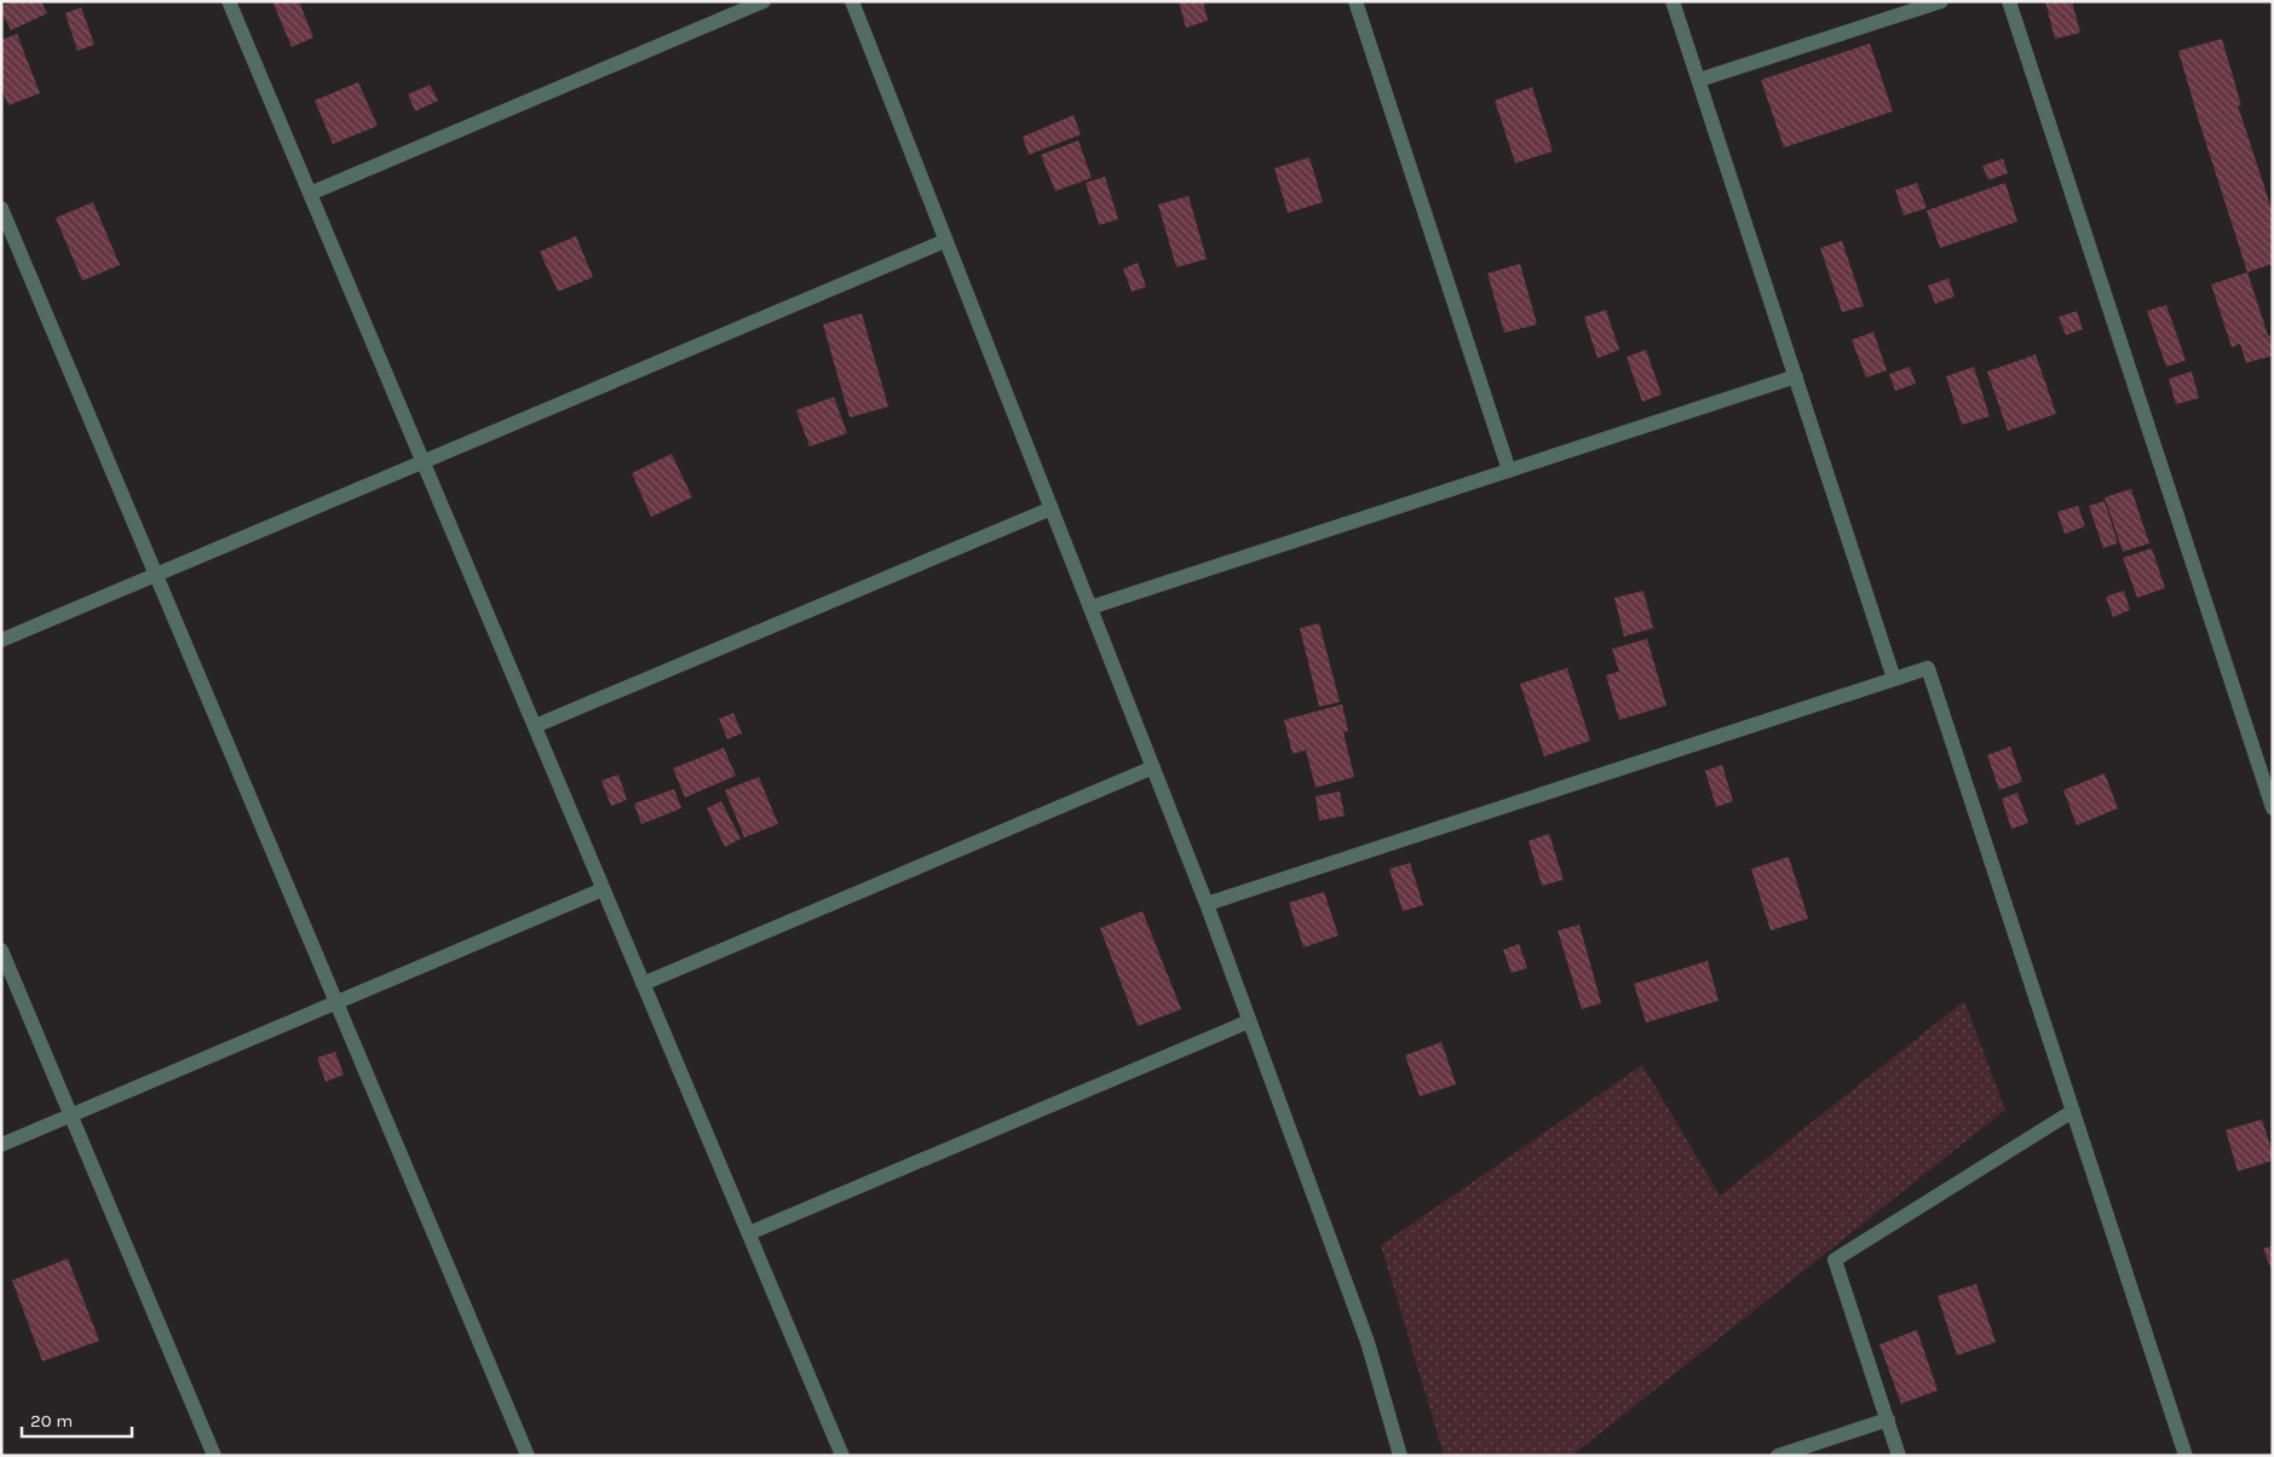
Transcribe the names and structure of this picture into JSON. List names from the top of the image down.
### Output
{
  "scale_bar": "20 m"
}
